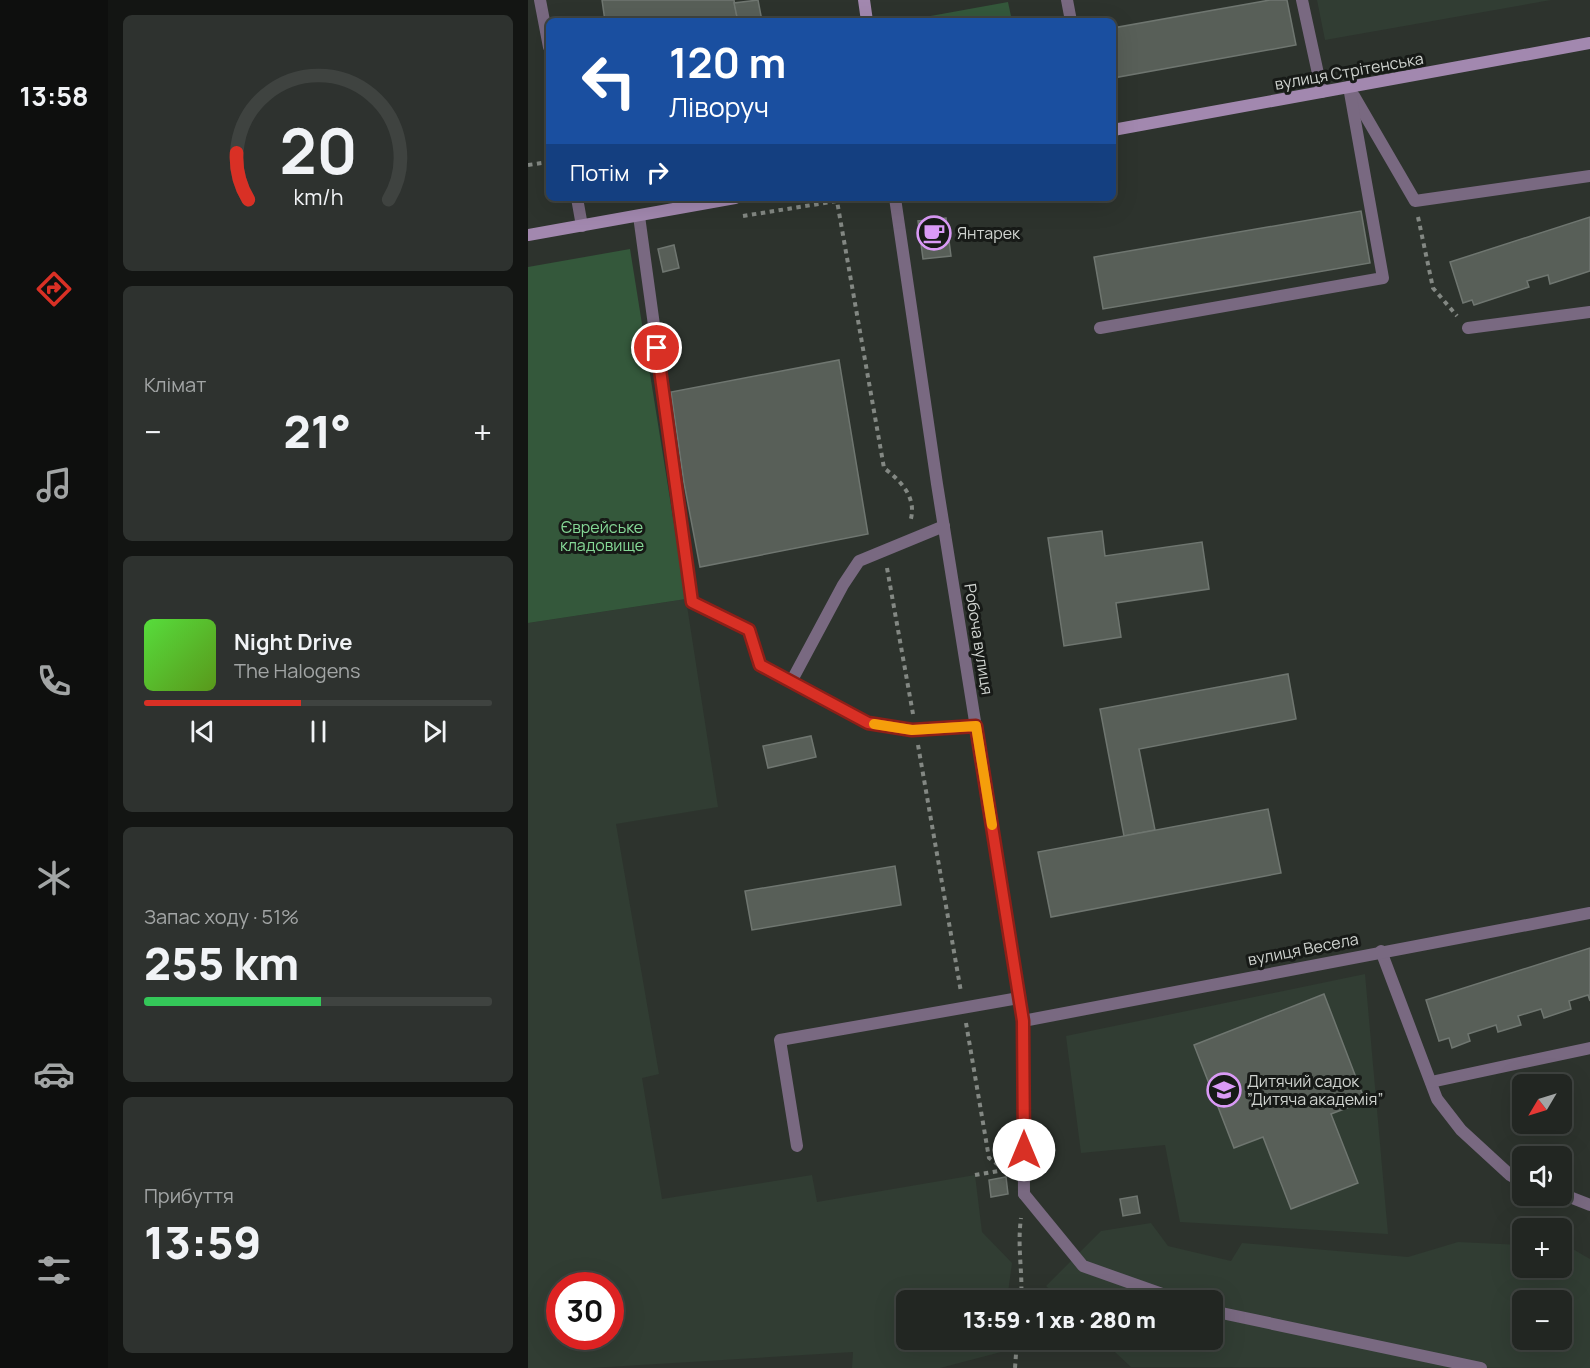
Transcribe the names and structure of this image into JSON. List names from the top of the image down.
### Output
{
  "streets": {
    "main road": ["вулиця Стрітенська"],
    "street": ["Робоча вулиця", "вулиця Весела"]
  },
  "crossings": [
    ["Робоча вулиця", "вулиця Весела"]
  ],
  "parks": ["Єврейське кладовище"],
  "places": {
    "cafe": ["Янтарек"],
    "school or university": ["Дитячий садок ”Дитяча академія”"]
  },
  "north": "bottom left",
  "page": {
    "tabs": "13:58",
    "turn": ["120 m", "Ліворуч"],
    "then": "Потім",
    "tile": [
      "Клімат",
      ["Запас ходу · 51%", "255 km"],
      ["Прибуття", "13:59"]
    ],
    "heat": ["−", "21°", "+"],
    "song": ["Night Drive", "The Halogens"],
    "map_buttons": ["+", "−"],
    "limit": "30",
    "trip": "13:59 · 1 хв · 280 m",
    "gauge": ["20", "km/h"]
  }
}
